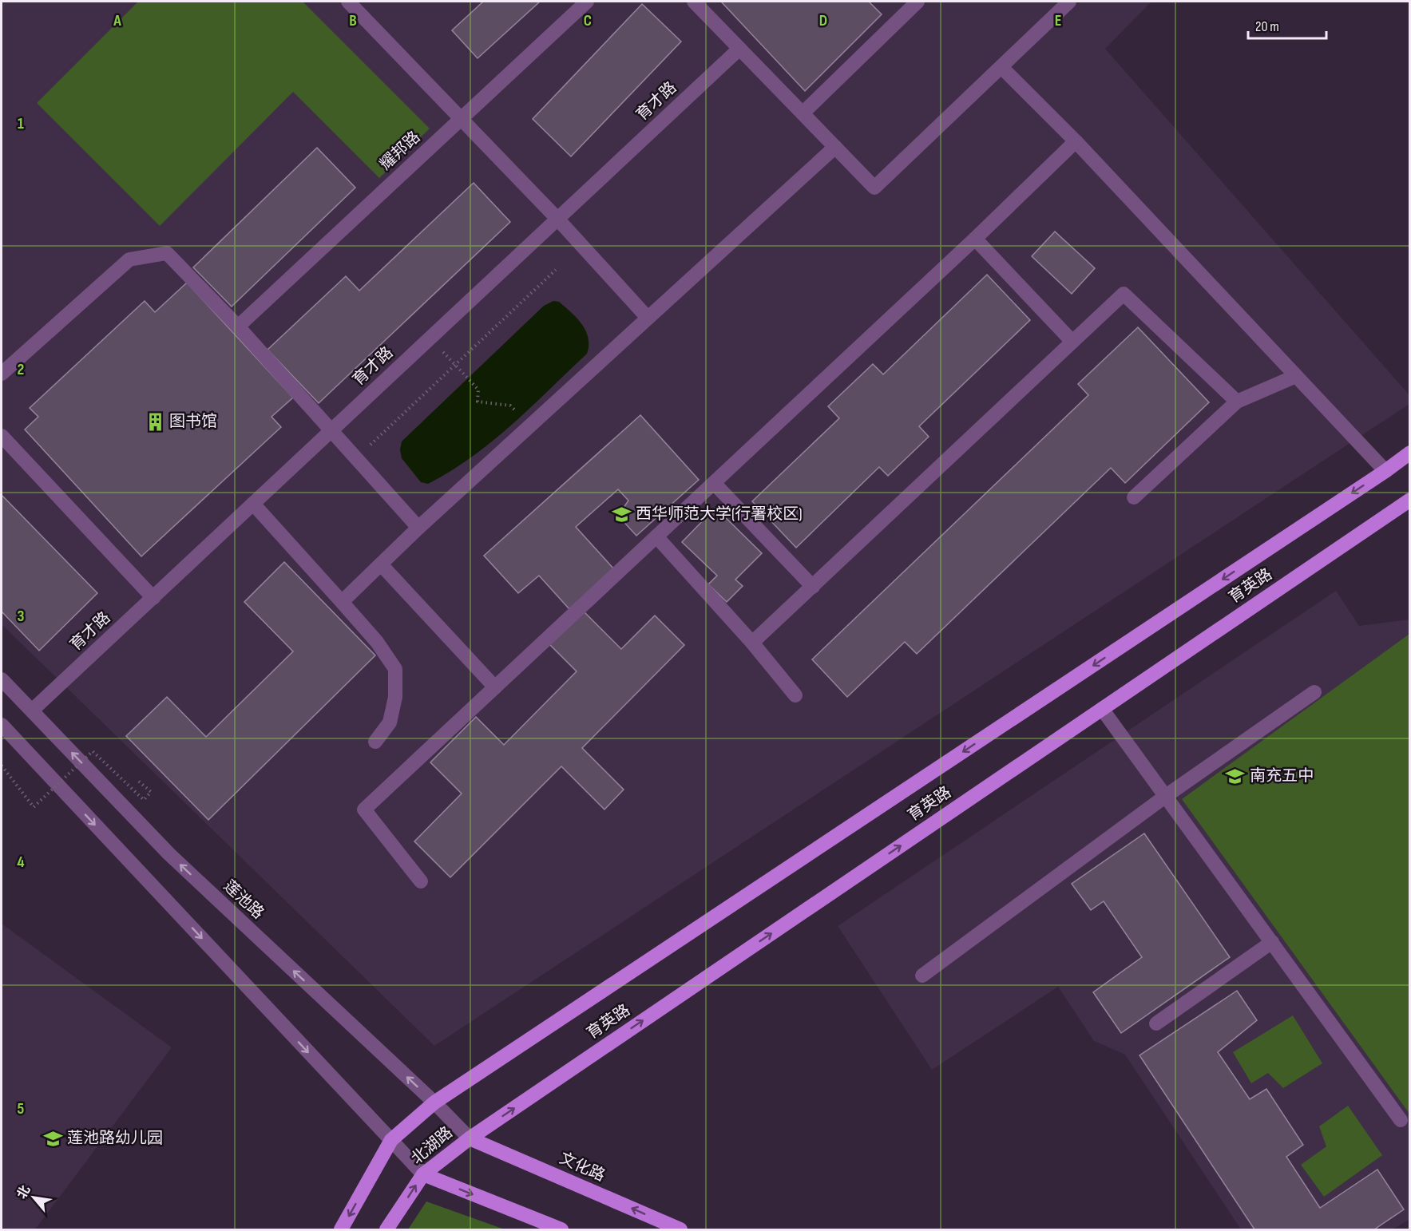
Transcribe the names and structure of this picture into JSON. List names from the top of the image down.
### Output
{
  "streets": {
    "main road": ["育英路", "北湖路", "文化路"],
    "street": ["育才路", "耀邦路", "莲池路"]
  },
  "crossings": [
    ["育才路", "莲池路"],
    ["育英路", "莲池路"],
    ["育英路", "北湖路"],
    ["育英路", "文化路"],
    ["莲池路", "北湖路"],
    ["莲池路", "文化路"],
    ["北湖路", "文化路"]
  ],
  "one_way": ["育英路", "北湖路"],
  "places": {
    "building": ["图书馆"],
    "school or university": ["西华师范大学(行署校区)", "南充五中", "莲池路幼儿园"]
  },
  "scale_bar": "20 m",
  "north": "top left",
  "grid": {
    "columns": [
      "A",
      "B",
      "C",
      "D",
      "E"
    ],
    "rows": [
      "1",
      "2",
      "3",
      "4",
      "5"
    ]
  }
}
